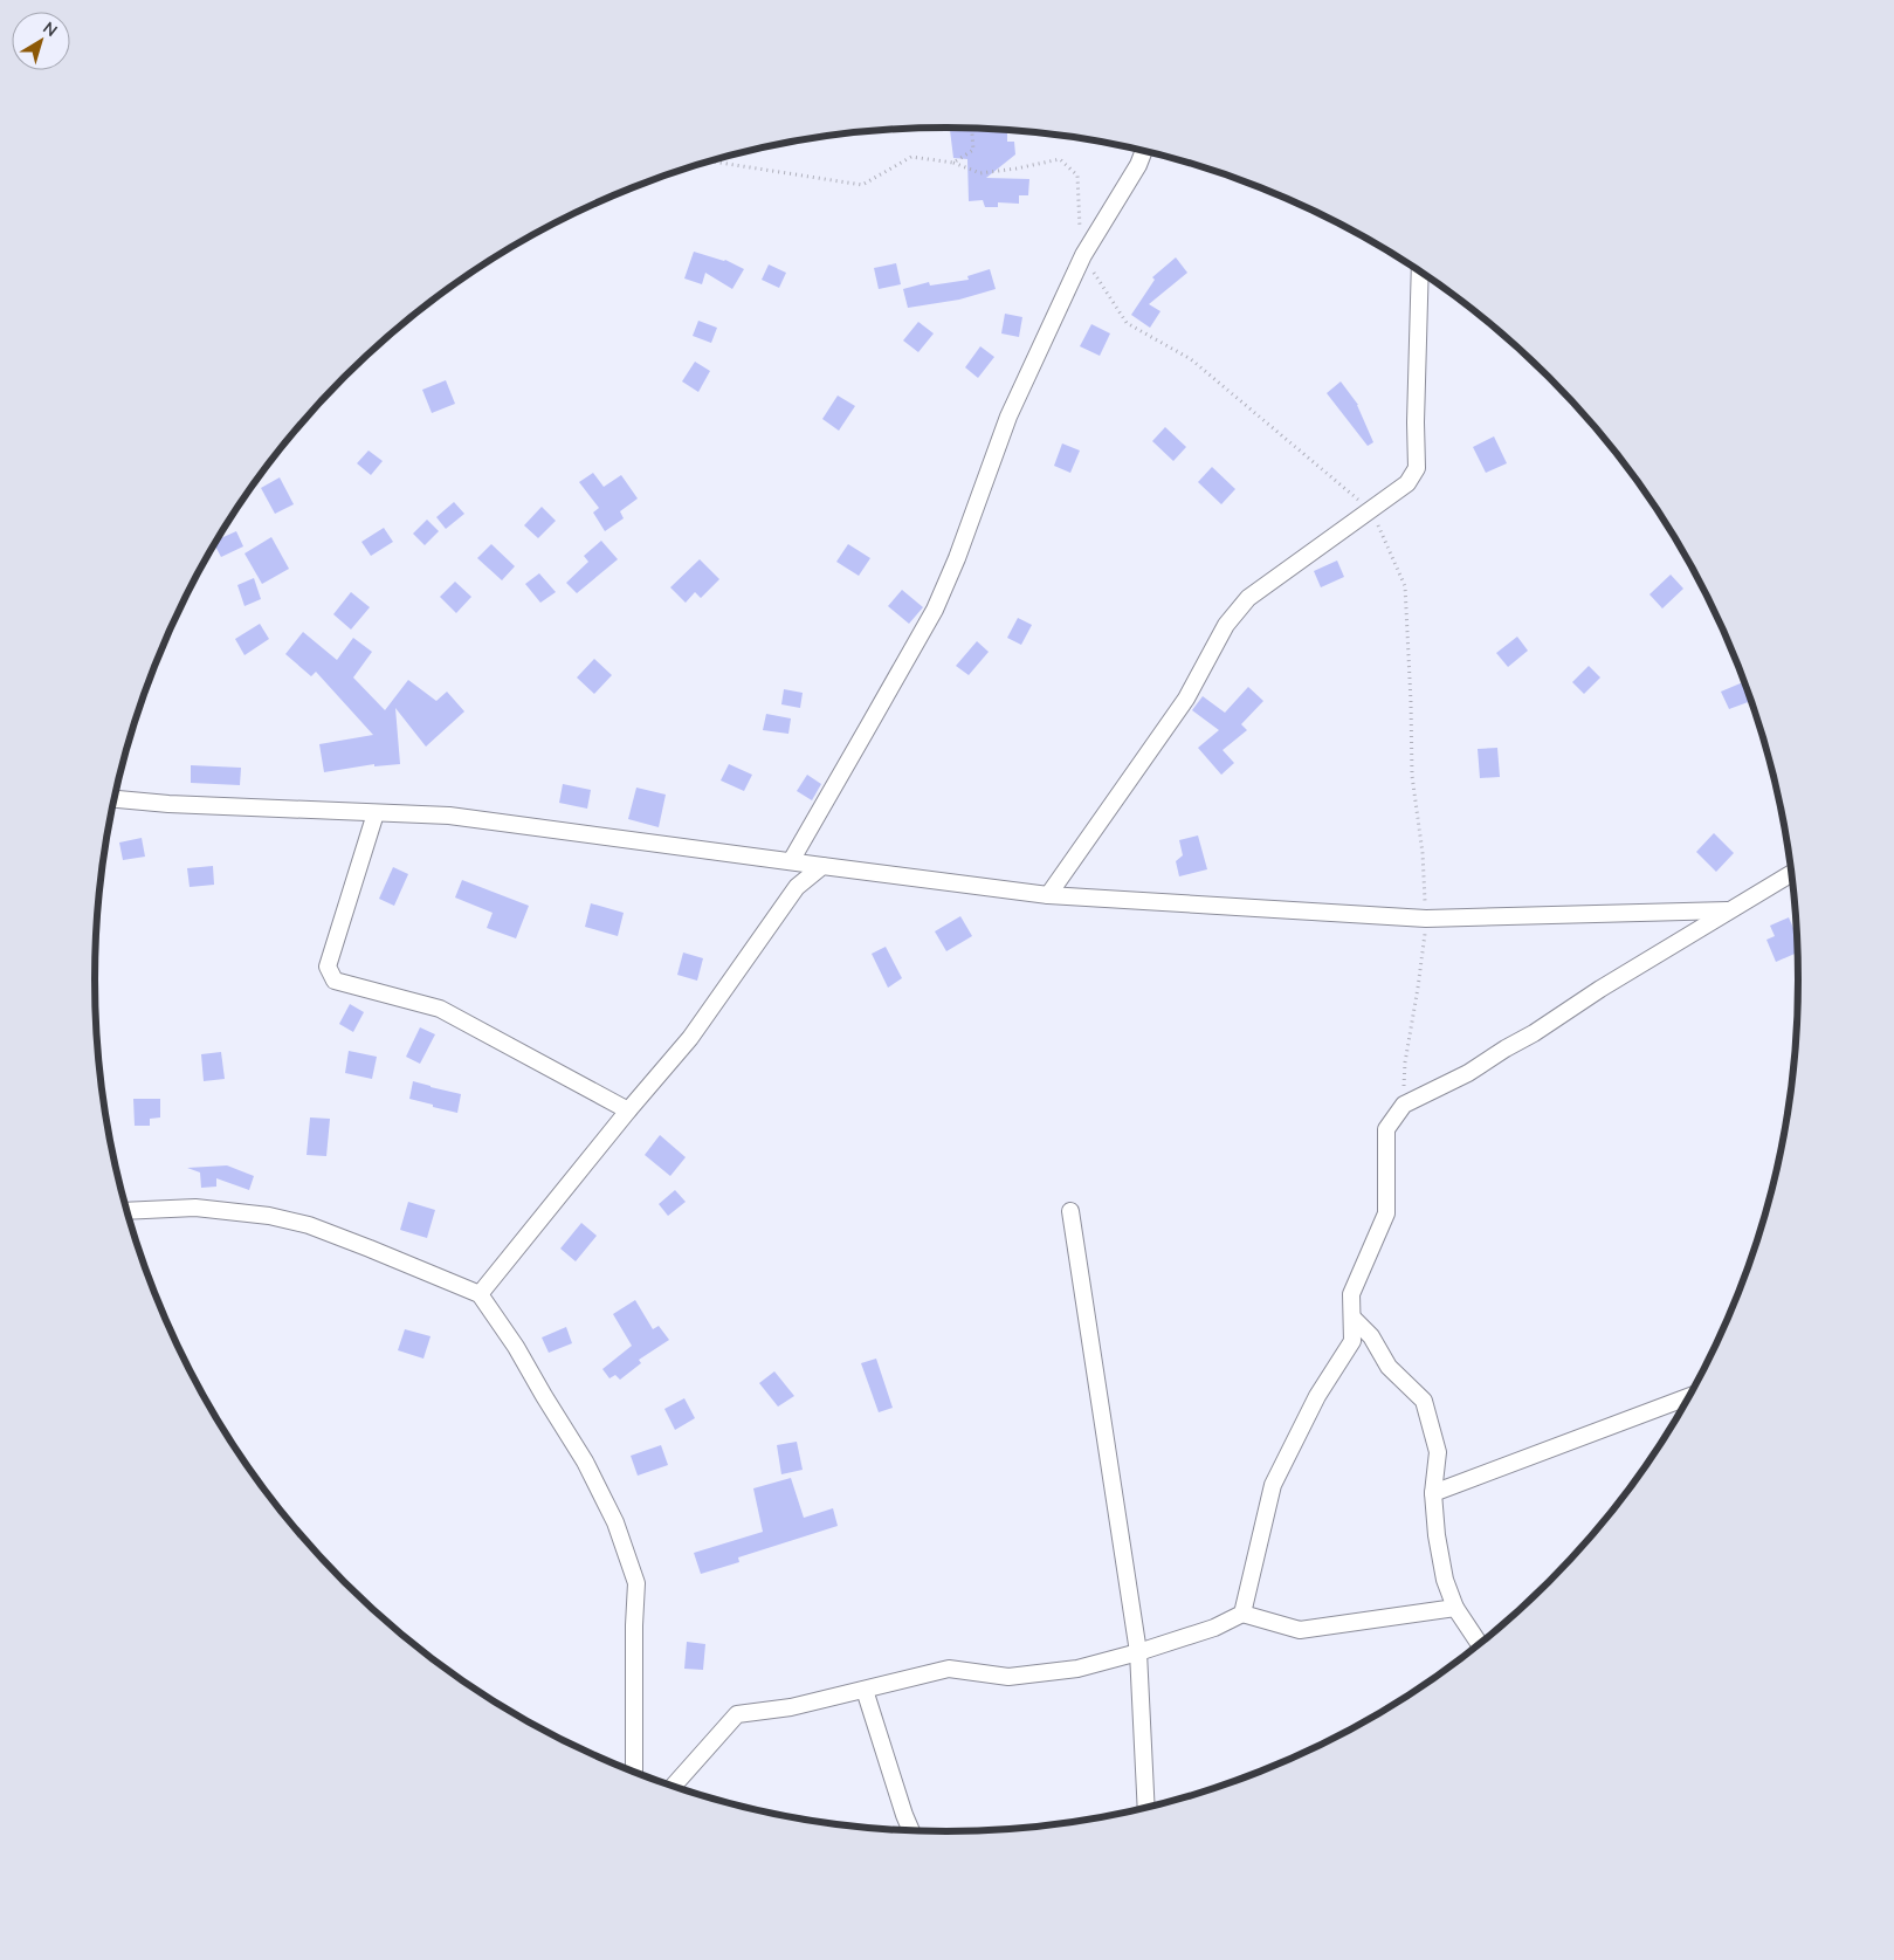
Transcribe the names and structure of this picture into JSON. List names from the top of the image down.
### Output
{
  "north": "top right"
}
